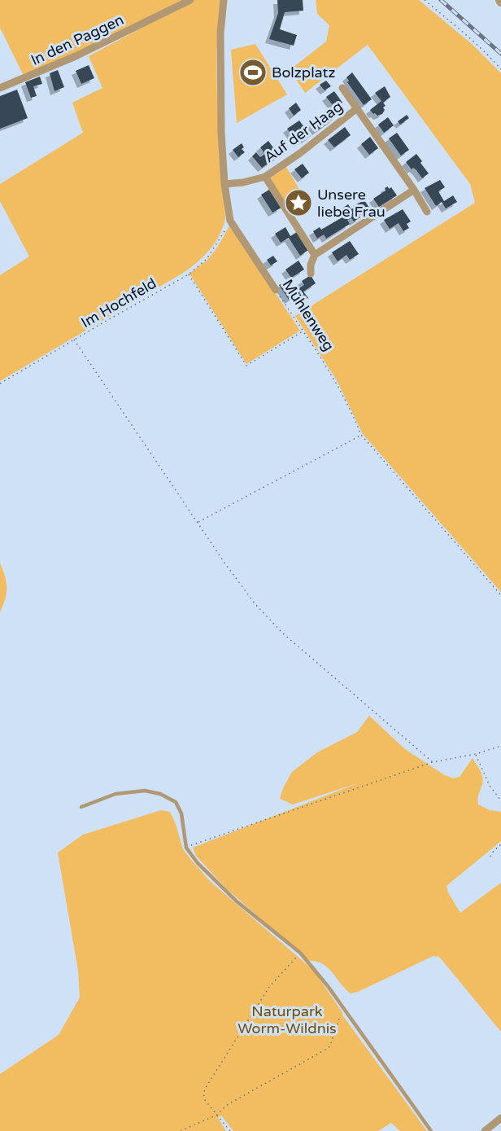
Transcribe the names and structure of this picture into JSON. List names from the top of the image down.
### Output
{
  "streets": {
    "street": ["In den Paggen", "Auf der Haag", "Mühlenweg"],
    "path": ["Im Hochfeld"]
  },
  "crossings": [
    ["Auf der Haag", "Mühlenweg"],
    ["Im Hochfeld", "Mühlenweg"]
  ],
  "parks": ["Naturpark Worm-Wildnis"],
  "places": {
    "sports": ["Bolzplatz"],
    "place": ["Unsere liebe Frau"]
  }
}
